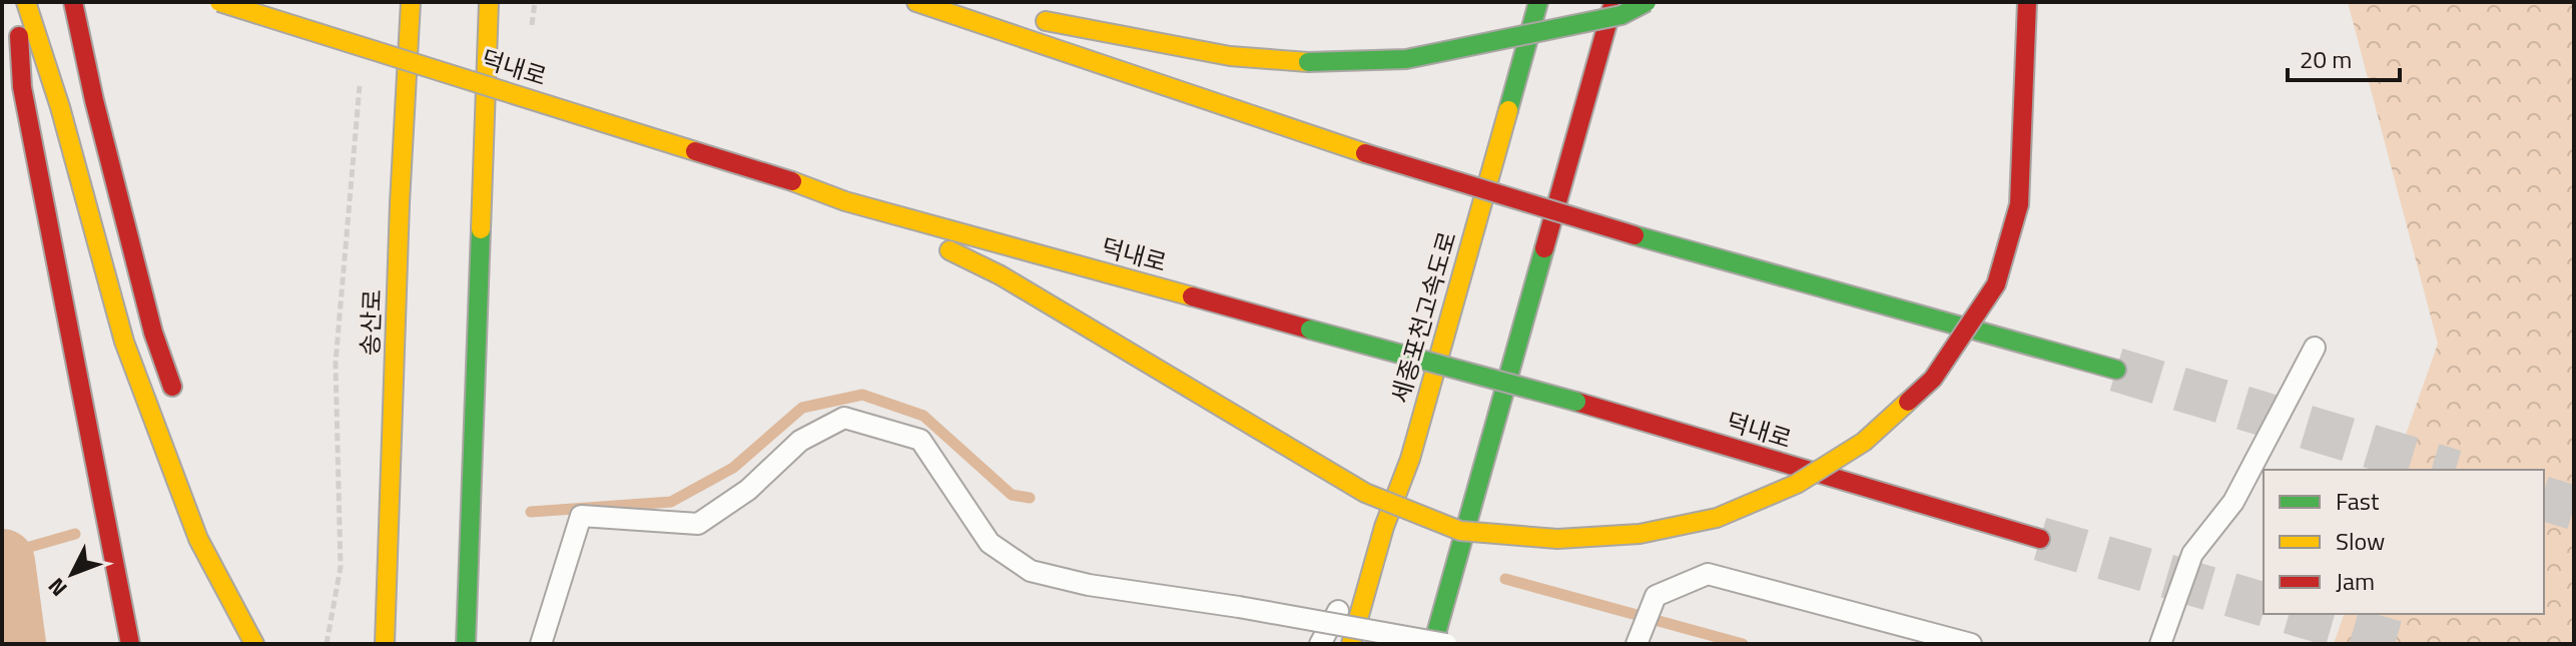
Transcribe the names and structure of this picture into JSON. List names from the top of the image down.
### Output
{
  "streets": {
    "main road": ["덕내로", "세종포천고속도로", "송산로"]
  },
  "legend": ["Fast", "Slow", "Jam"],
  "scale_bar": "20 m",
  "north": "bottom left"
}
